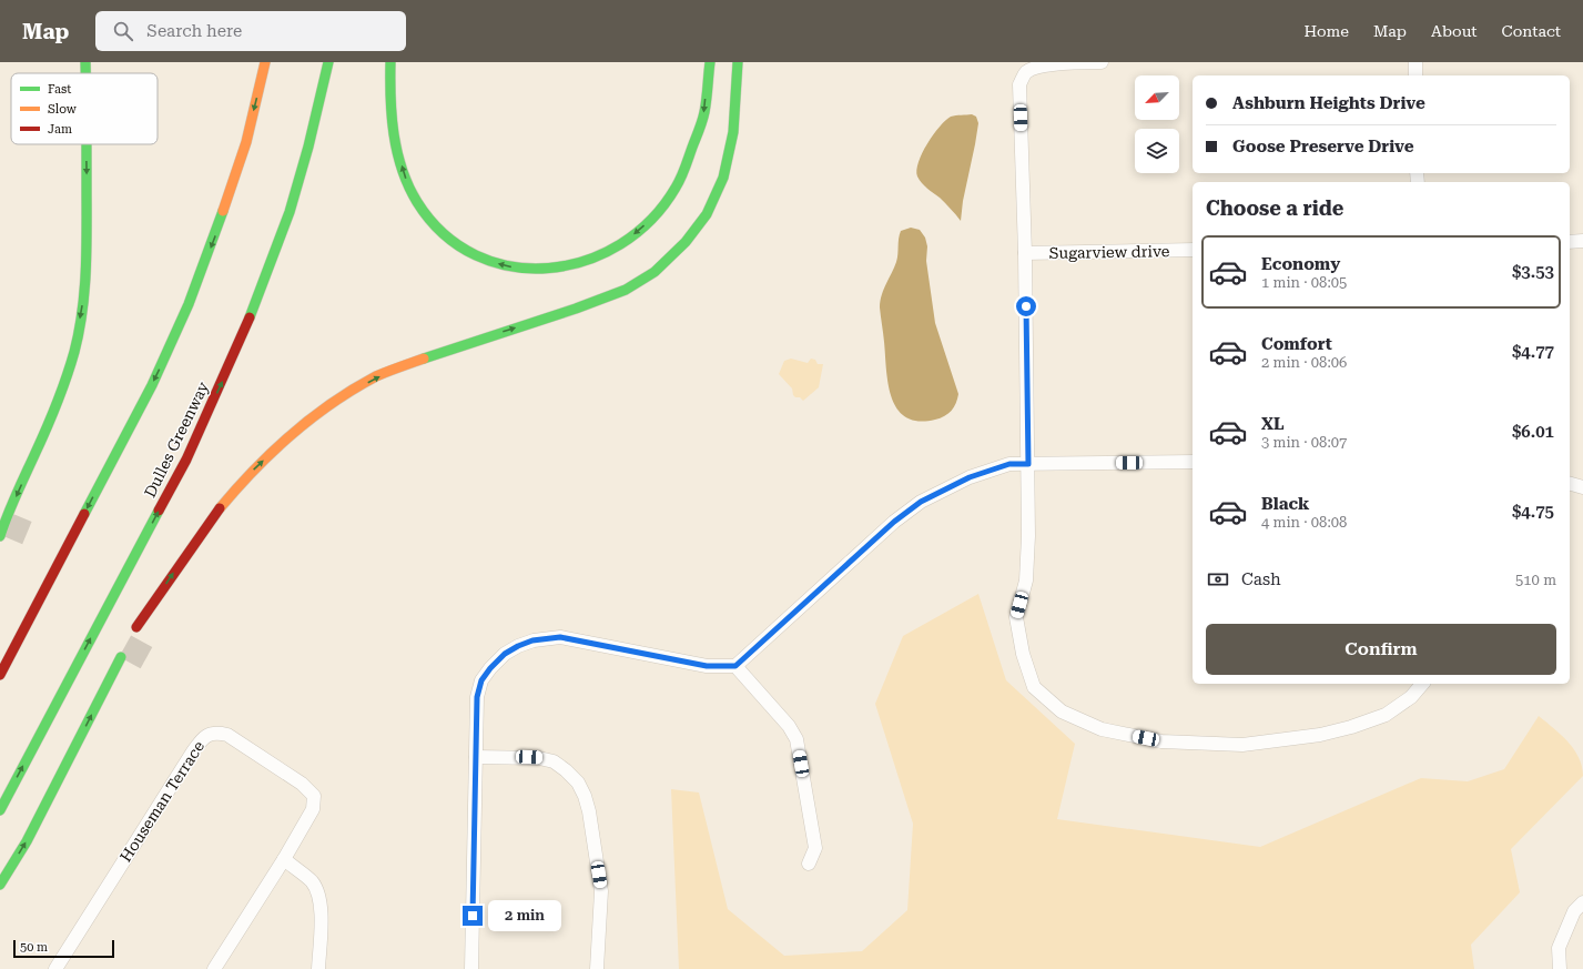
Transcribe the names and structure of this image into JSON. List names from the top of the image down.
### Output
{
  "streets": {
    "highway": ["Dulles Greenway"],
    "street": ["Sugarview drive", "Houseman Terrace"]
  },
  "legend": ["Fast", "Slow", "Jam"],
  "scale_bar": "50 m",
  "north": "bottom left",
  "page": {
    "header": "Map",
    "search": "Search here",
    "nav": [
      "Home",
      "Map",
      "About",
      "Contact"
    ],
    "banner": ["Ashburn Heights Drive", "Goose Preserve Drive"],
    "heading": "Choose a ride",
    "list": [
      {
        "name": "Economy",
        "note": "1 min · 08:05",
        "value": "$3.53"
      },
      {
        "name": "Comfort",
        "note": "2 min · 08:06",
        "value": "$4.77"
      },
      {
        "name": "XL",
        "note": "3 min · 08:07",
        "value": "$6.01"
      },
      {
        "name": "Black",
        "note": "4 min · 08:08",
        "value": "$4.75"
      }
    ],
    "pay": ["Cash", "510 m"],
    "buttons": "Confirm",
    "bubble": "2 min",
    "scale": "50 m"
  }
}
